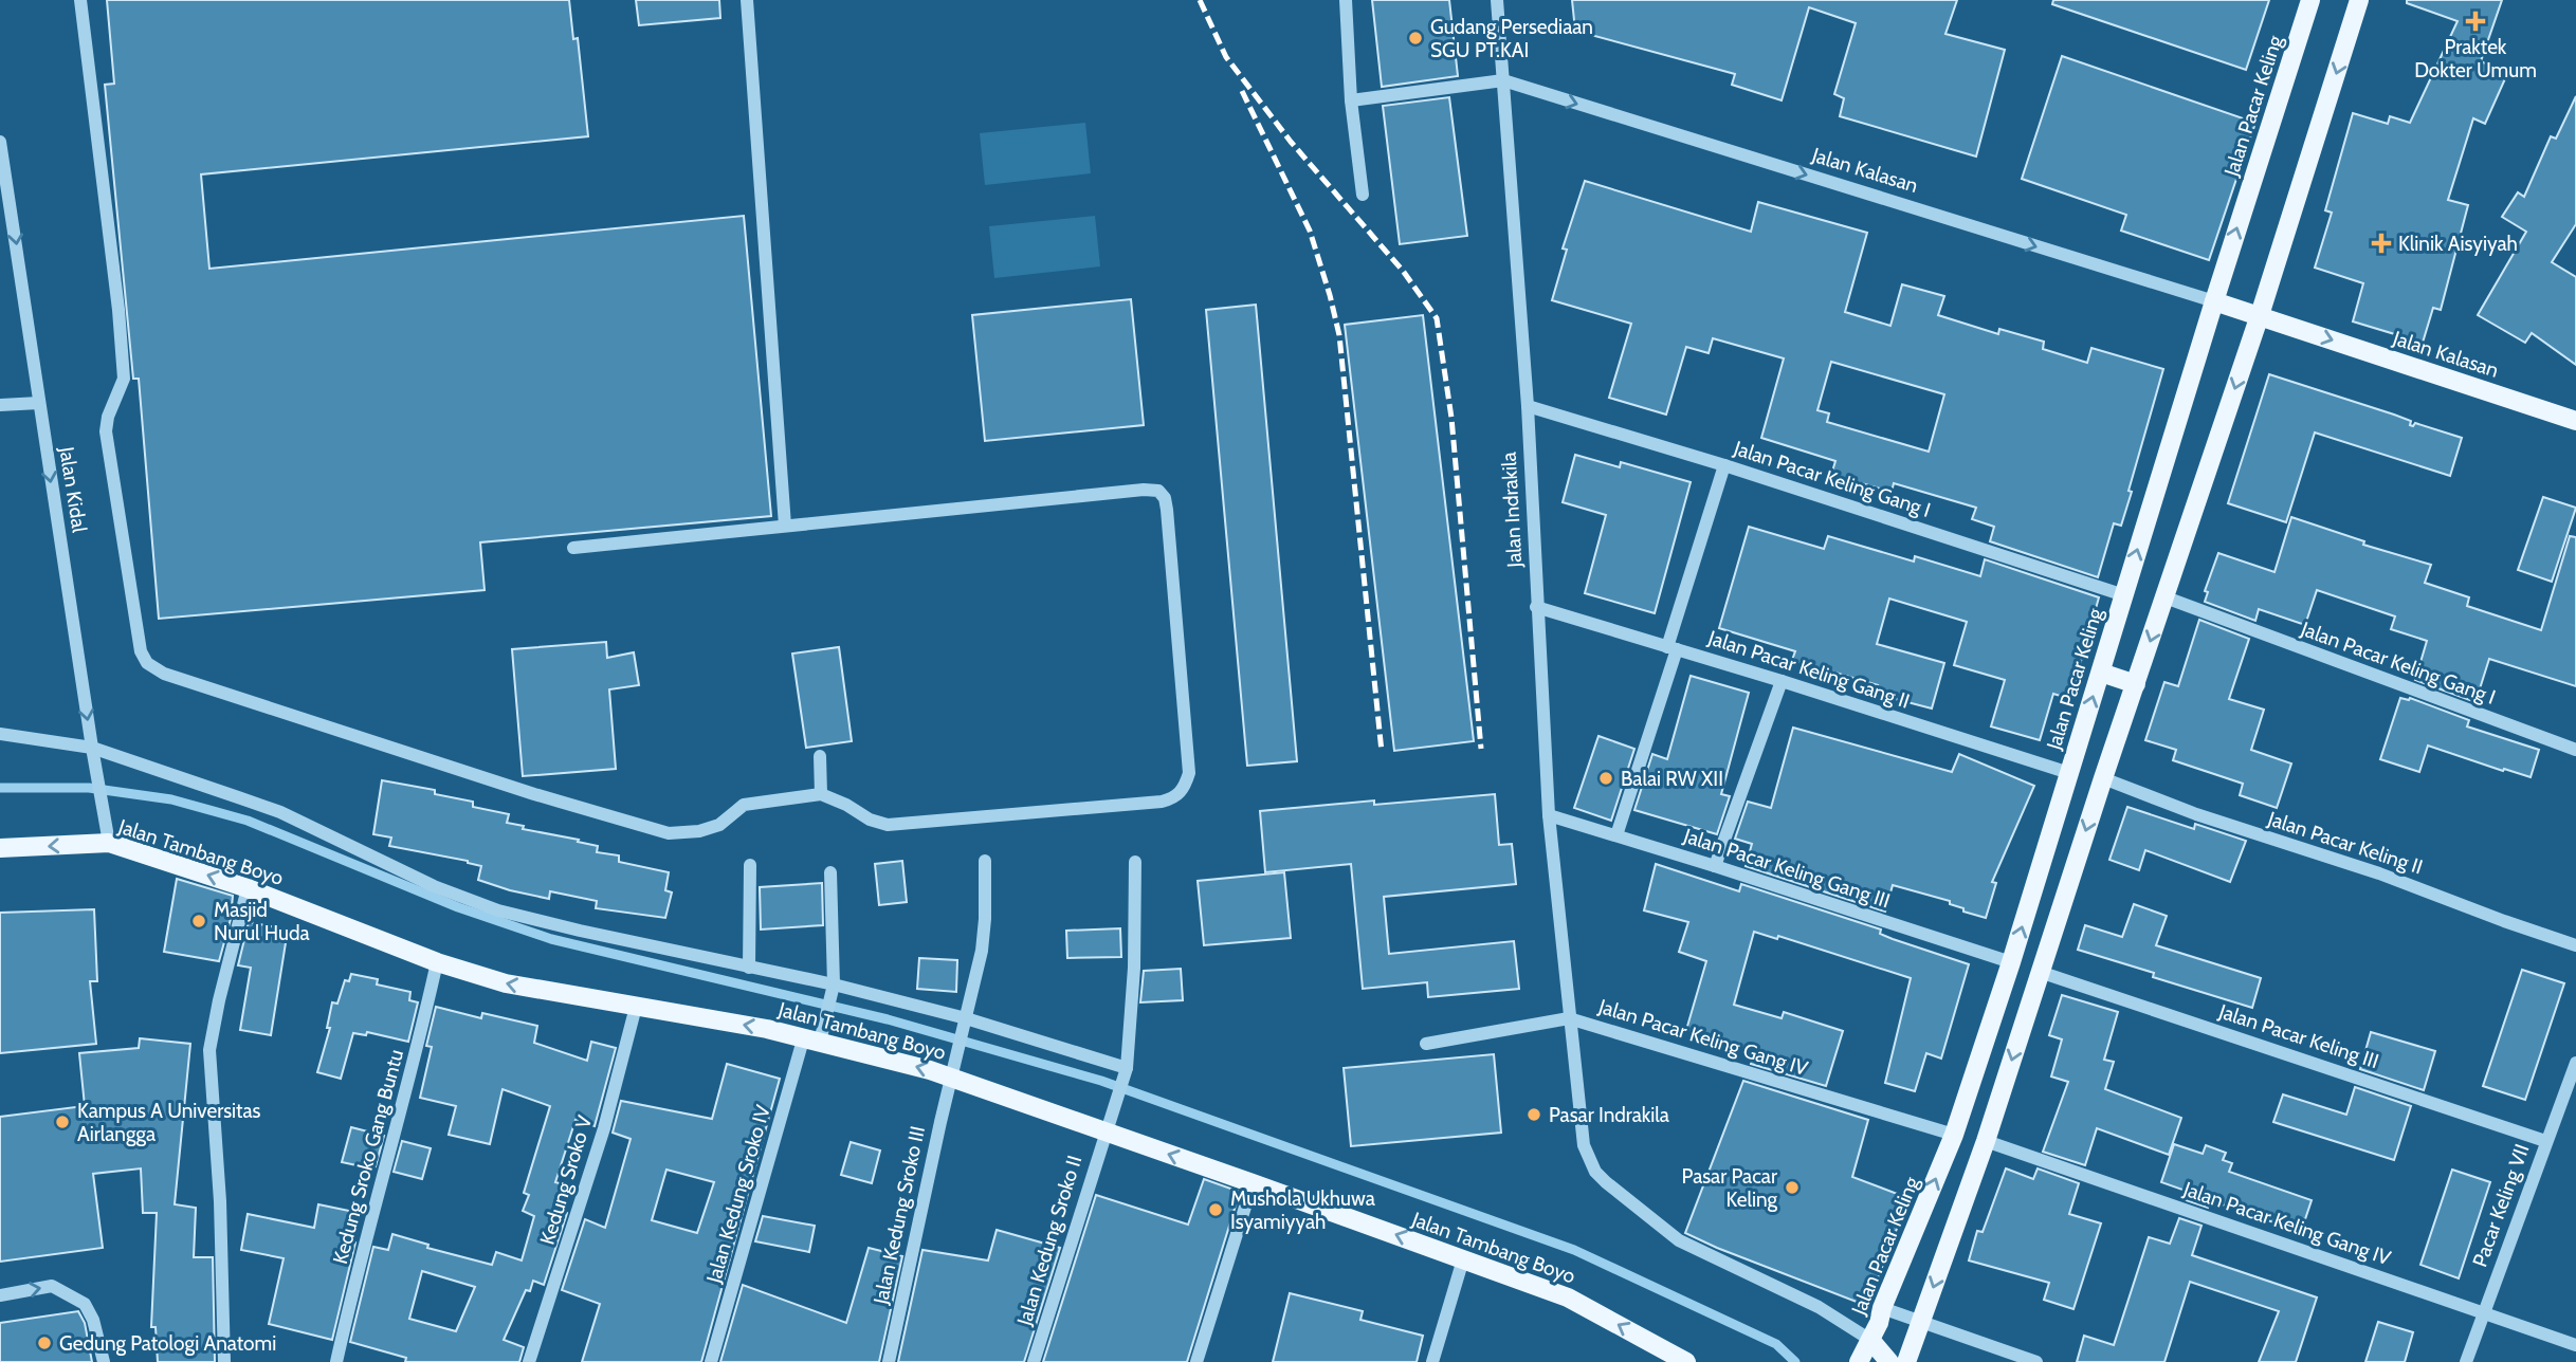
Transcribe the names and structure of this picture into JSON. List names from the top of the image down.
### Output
{
  "streets": {
    "main road": ["Jalan Pacar Keling", "Jalan Kalasan", "Jalan Tambang Boyo"],
    "street": [
      "Jalan Pacar Keling Gang I",
      "Jalan Kidal",
      "Jalan Indrakila",
      "Jalan Pacar Keling Gang II",
      "Jalan Pacar Keling II",
      "Jalan Pacar Keling Gang III",
      "Jalan Pacar Keling III",
      "Jalan Pacar Keling Gang IV",
      "Kedung Sroko Gang Buntu",
      "Kedung Sroko V",
      "Jalan Kedung Sroko IV",
      "Pacar Keling VII",
      "Jalan Kedung Sroko III",
      "Jalan Kedung Sroko II"
    ]
  },
  "crossings": [
    ["Jalan Pacar Keling", "Jalan Kalasan"],
    ["Jalan Pacar Keling", "Jalan Pacar Keling Gang I"],
    ["Jalan Pacar Keling", "Jalan Indrakila"],
    ["Jalan Pacar Keling", "Jalan Pacar Keling Gang II"],
    ["Jalan Pacar Keling", "Jalan Pacar Keling Gang III"],
    ["Jalan Pacar Keling", "Jalan Pacar Keling Gang IV"],
    ["Jalan Kalasan", "Jalan Indrakila"],
    ["Jalan Pacar Keling Gang I", "Jalan Indrakila"],
    ["Jalan Kidal", "Jalan Tambang Boyo"],
    ["Jalan Indrakila", "Jalan Pacar Keling Gang II"],
    ["Jalan Indrakila", "Jalan Pacar Keling Gang III"],
    ["Jalan Indrakila", "Jalan Pacar Keling Gang IV"],
    ["Jalan Tambang Boyo", "Kedung Sroko Gang Buntu"],
    ["Jalan Tambang Boyo", "Kedung Sroko V"],
    ["Jalan Tambang Boyo", "Jalan Kedung Sroko IV"],
    ["Jalan Tambang Boyo", "Jalan Kedung Sroko III"],
    ["Jalan Tambang Boyo", "Jalan Kedung Sroko II"],
    ["Jalan Pacar Keling III", "Pacar Keling VII"],
    ["Jalan Pacar Keling Gang IV", "Pacar Keling VII"]
  ],
  "one_way": ["Jalan Kalasan", "Jalan Kidal", "Jalan Tambang Boyo"],
  "places": {
    "health": ["Praktek Dokter Umum", "Klinik Aisyiyah"],
    "other": [
      "Gudang Persediaan SGU PT.KAI",
      "Balai RW XII",
      "Masjid Nurul Huda",
      "Pasar Indrakila",
      "Kampus A Universitas Airlangga",
      "Pasar Pacar Keling",
      "Mushola Ukhuwa Isyamiyyah",
      "Gedung Patologi Anatomi"
    ]
  }
}
